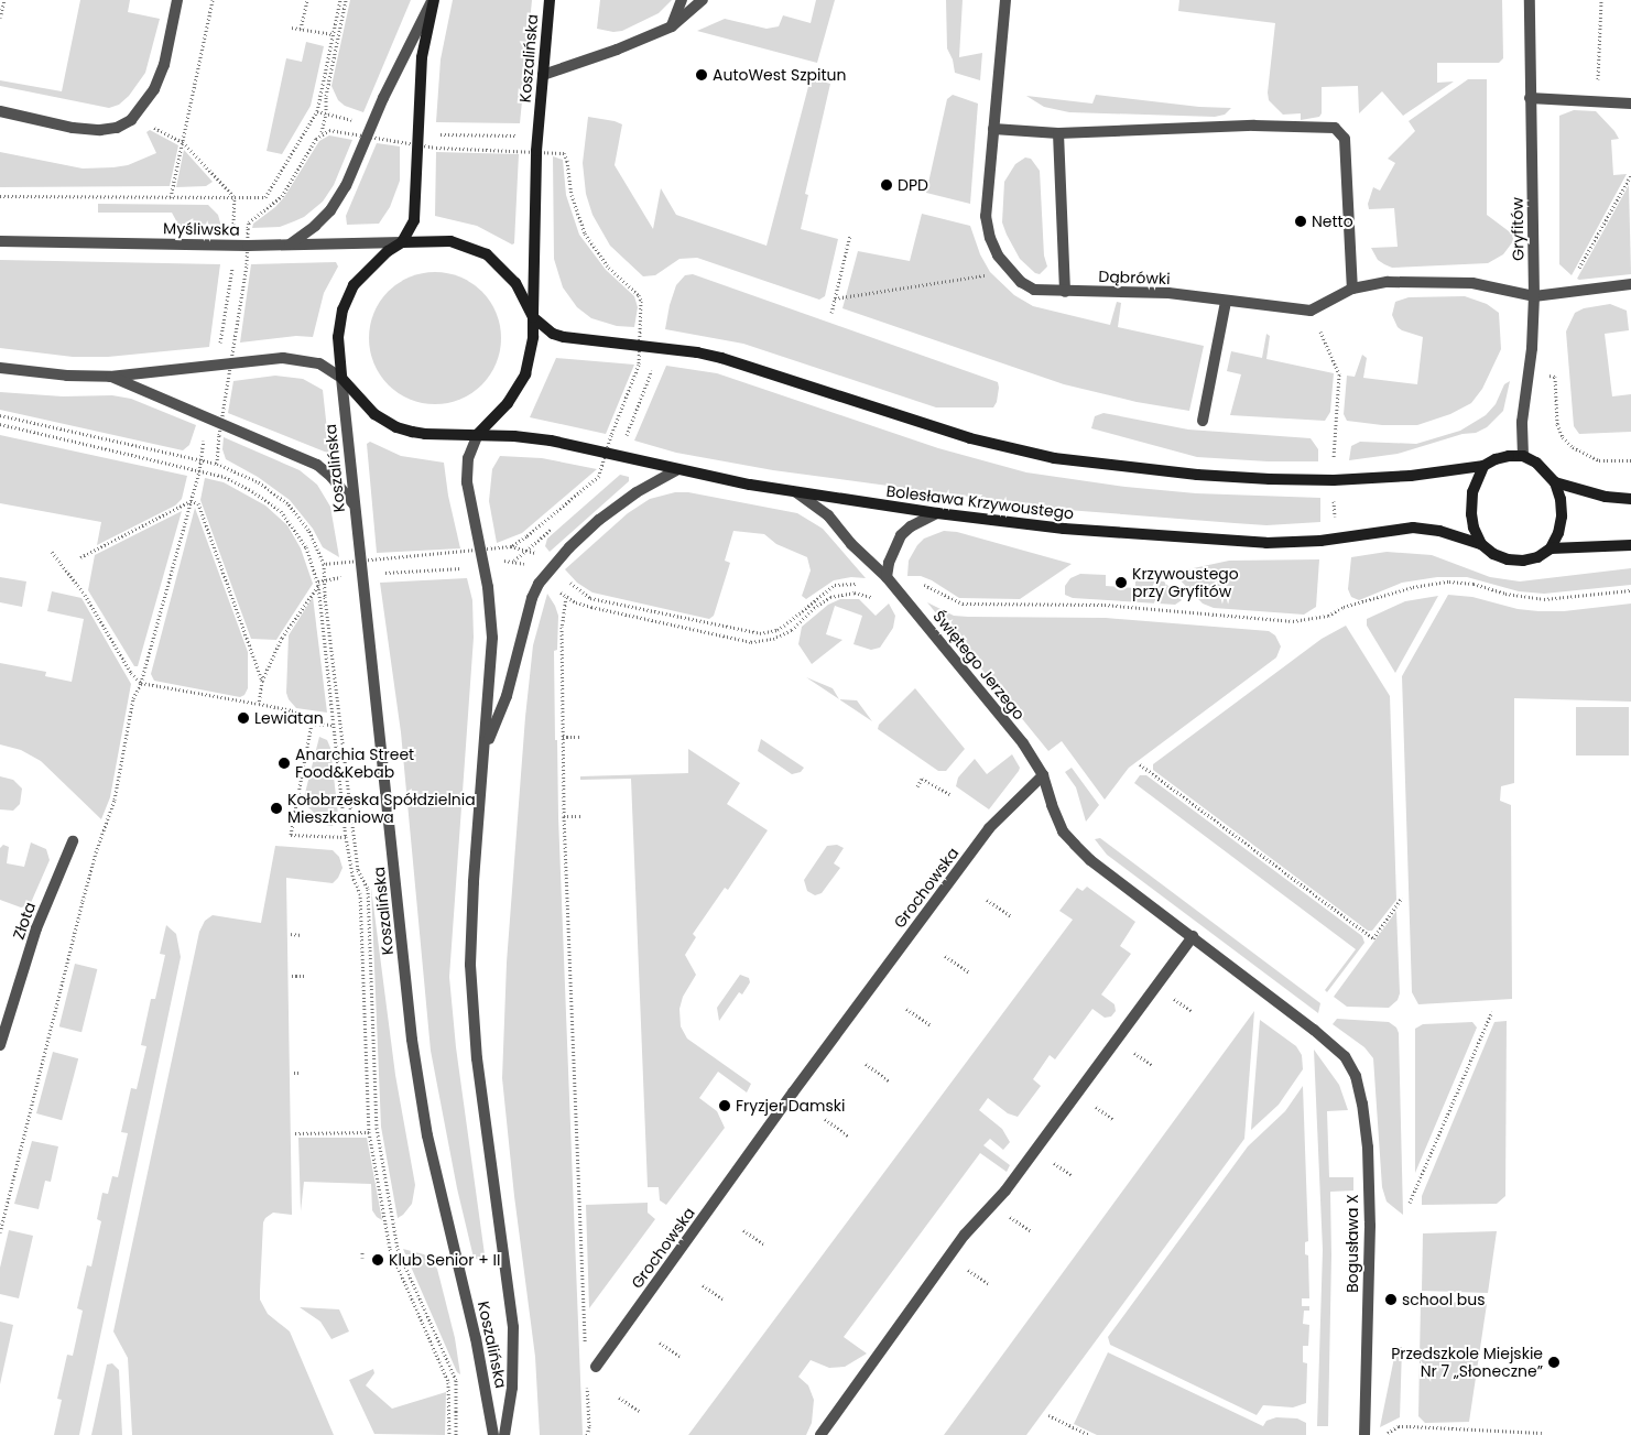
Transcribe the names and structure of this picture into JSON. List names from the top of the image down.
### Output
{
  "streets": {
    "main road": ["Koszalińska", "Bolesława Krzywoustego"],
    "street": [
      "Myśliwska",
      "Gryfitów",
      "Dąbrówki",
      "Świętego Jerzego",
      "Grochowska",
      "Złota",
      "Bogusława X"
    ]
  },
  "crossings": [
    ["Koszalińska", "Myśliwska"],
    ["Koszalińska", "Bolesława Krzywoustego"],
    ["Myśliwska", "Bolesława Krzywoustego"],
    ["Gryfitów", "Bolesława Krzywoustego"],
    ["Bolesława Krzywoustego", "Świętego Jerzego"],
    ["Świętego Jerzego", "Grochowska"]
  ],
  "places": [
    "AutoWest Szpitun",
    "DPD",
    "Netto",
    "Krzywoustego przy Gryfitów",
    "Lewiatan",
    "Anarchia Street Food&Kebab",
    "Kołobrzeska Spółdzielnia Mieszkaniowa",
    "Fryzjer Damski",
    "Klub Senior + II",
    "school bus",
    "Przedszkole Miejskie Nr 7 „Słoneczne”"
  ]
}
